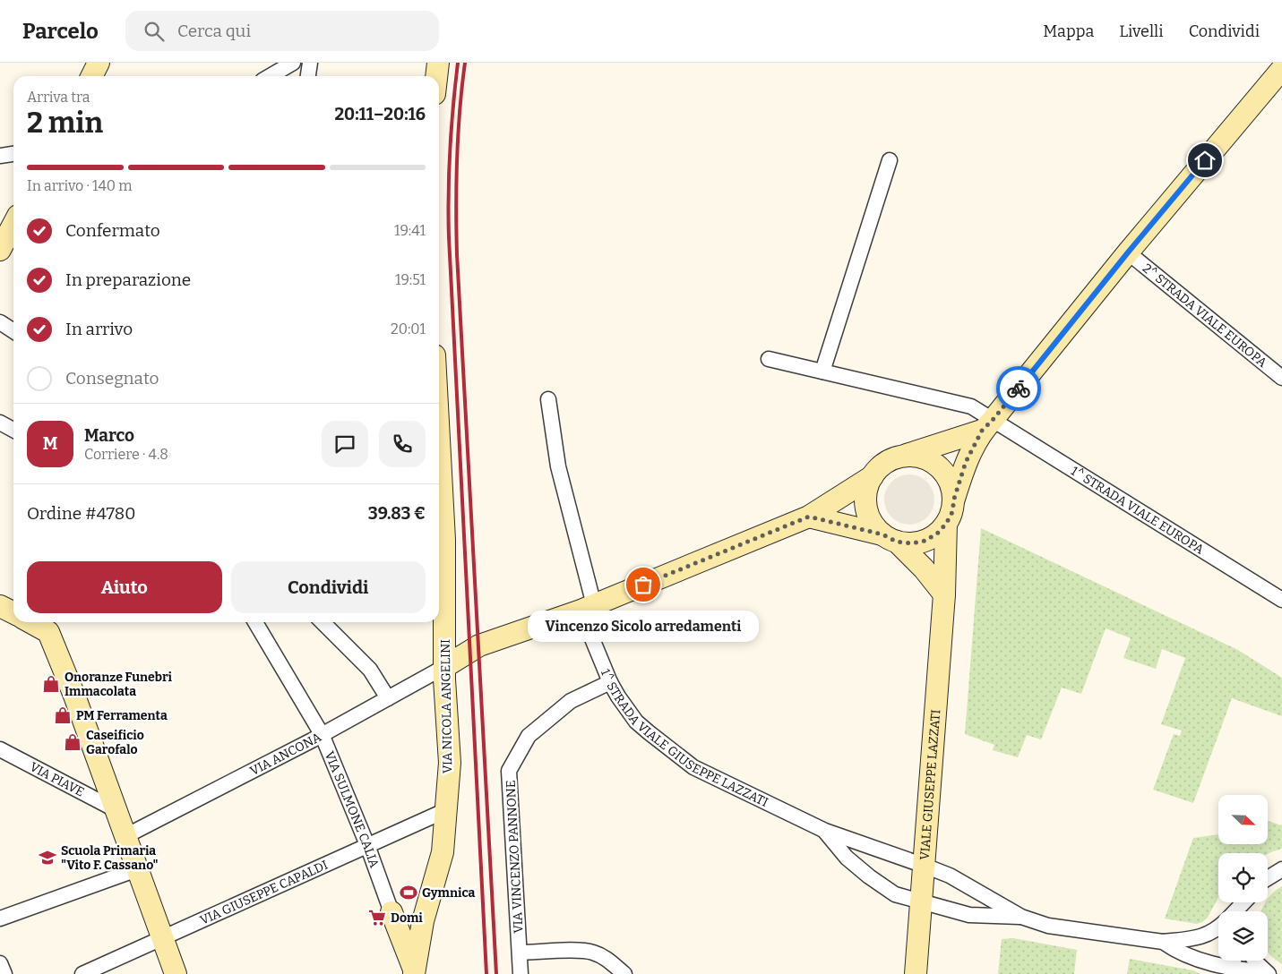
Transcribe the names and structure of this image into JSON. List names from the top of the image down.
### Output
{
  "streets": {
    "street": [
      "2^ STRADA VIALE EUROPA",
      "1^ STRADA VIALE EUROPA",
      "VIA NICOLA ANGELINI",
      "1^ STRADA VIALE GIUSEPPE LAZZATI",
      "VIA ANCONA",
      "VIA PIAVE",
      "VIALE GIUSEPPE LAZZATI",
      "VIA SULMONE CALIA",
      "VIA VINCENZO PANNONE",
      "VIA GIUSEPPE CAPALDI"
    ]
  },
  "crossings": [
    ["VIA NICOLA ANGELINI", "VIA ANCONA"],
    ["VIA NICOLA ANGELINI", "VIA GIUSEPPE CAPALDI"],
    ["1^ STRADA VIALE GIUSEPPE LAZZATI", "VIALE GIUSEPPE LAZZATI"],
    ["1^ STRADA VIALE GIUSEPPE LAZZATI", "VIA VINCENZO PANNONE"],
    ["VIA ANCONA", "VIA SULMONE CALIA"],
    ["VIA SULMONE CALIA", "VIA GIUSEPPE CAPALDI"]
  ],
  "places": {
    "other": ["Vincenzo Sicolo arredamenti"],
    "shop": ["Onoranze Funebri Immacolata", "PM Ferramenta", "Caseificio Garofalo"],
    "school or university": ["Scuola Primaria \"Vito F. Cassano\""],
    "sports": ["Gymnica"],
    "supermarket": ["Domi"]
  },
  "north": "bottom right",
  "page": {
    "header": "Parcelo",
    "search": "Cerca qui",
    "nav": ["Mappa", "Livelli", "Condividi"],
    "heading": ["2 min", "Arriva tra", "20:11–20:16"],
    "panel": [
      "Marco",
      "Corriere · 4.8",
      "Ordine #4780",
      "39.83 €"
    ],
    "bar": "In arrivo · 140 m",
    "list": [
      ["Confermato", "19:41"],
      ["In preparazione", "19:51"],
      ["In arrivo", "20:01"],
      "Consegnato"
    ],
    "round": "M",
    "buttons": ["Aiuto", "Condividi"],
    "bubble": "Vincenzo Sicolo arredamenti"
  }
}
